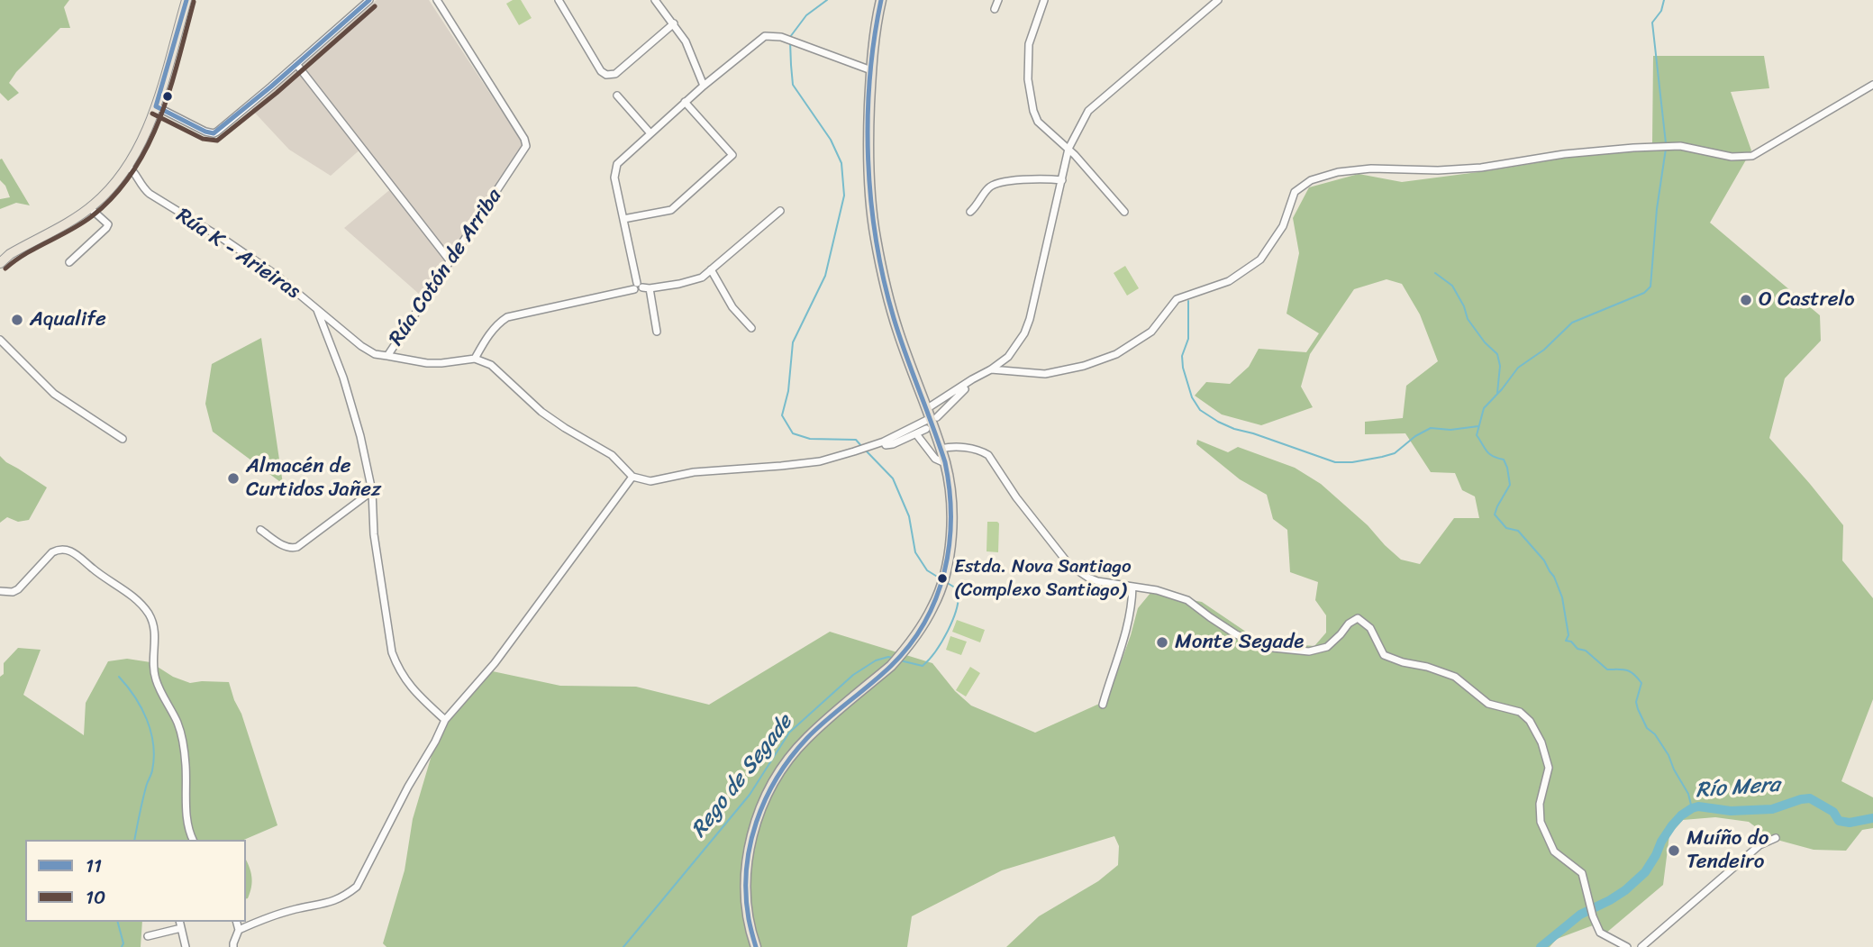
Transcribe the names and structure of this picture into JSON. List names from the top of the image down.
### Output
{
  "streets": {
    "street": ["Rúa K - Arieiras", "Rúa Cotón de Arriba"]
  },
  "crossings": [
    ["Rúa K - Arieiras", "Rúa Cotón de Arriba"]
  ],
  "water": ["Rego de Segade", "Río Mera"],
  "places": [
    "O Castrelo",
    "Aqualife",
    "Almacén de Curtidos Jañez",
    "Estda. Nova Santiago (Complexo Santiago)",
    "Monte Segade",
    "Muíño do Tendeiro"
  ],
  "lines": ["transit line 11", "transit line 10"],
  "legend": ["11", "10"]
}
